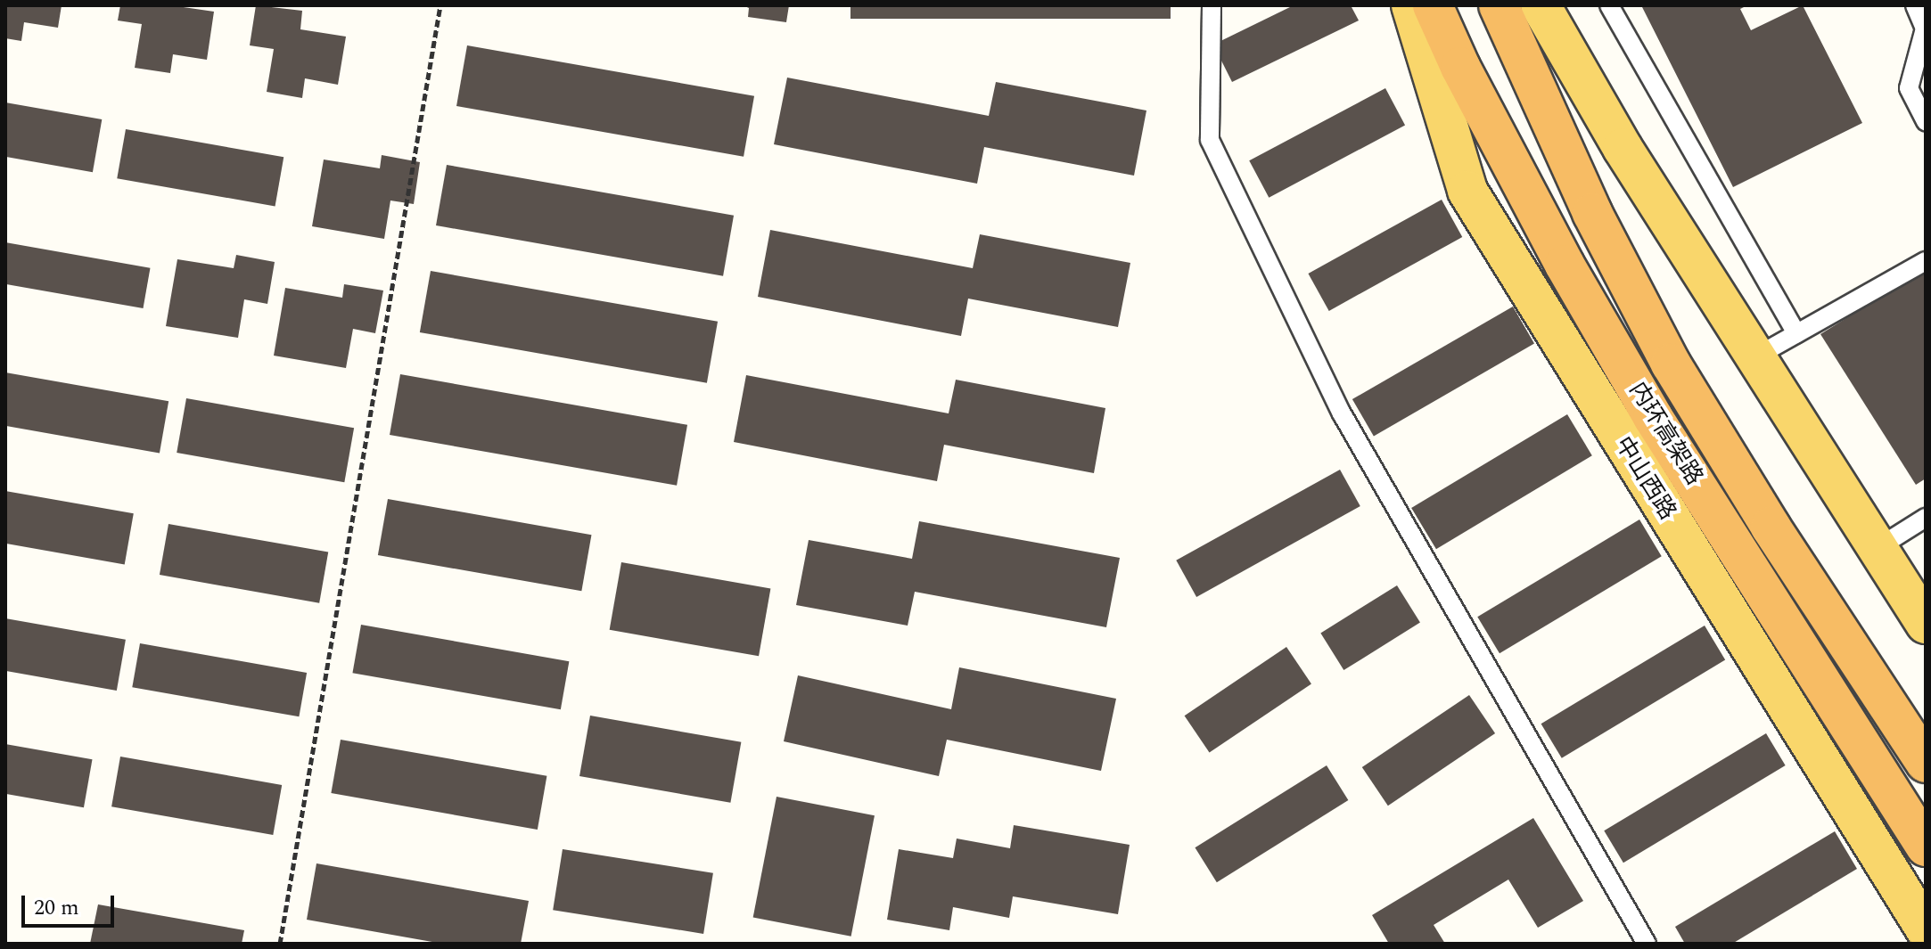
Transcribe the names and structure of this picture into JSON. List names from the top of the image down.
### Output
{
  "streets": {
    "highway": ["内环高架路"],
    "main road": ["中山西路"]
  },
  "scale_bar": "20 m"
}
